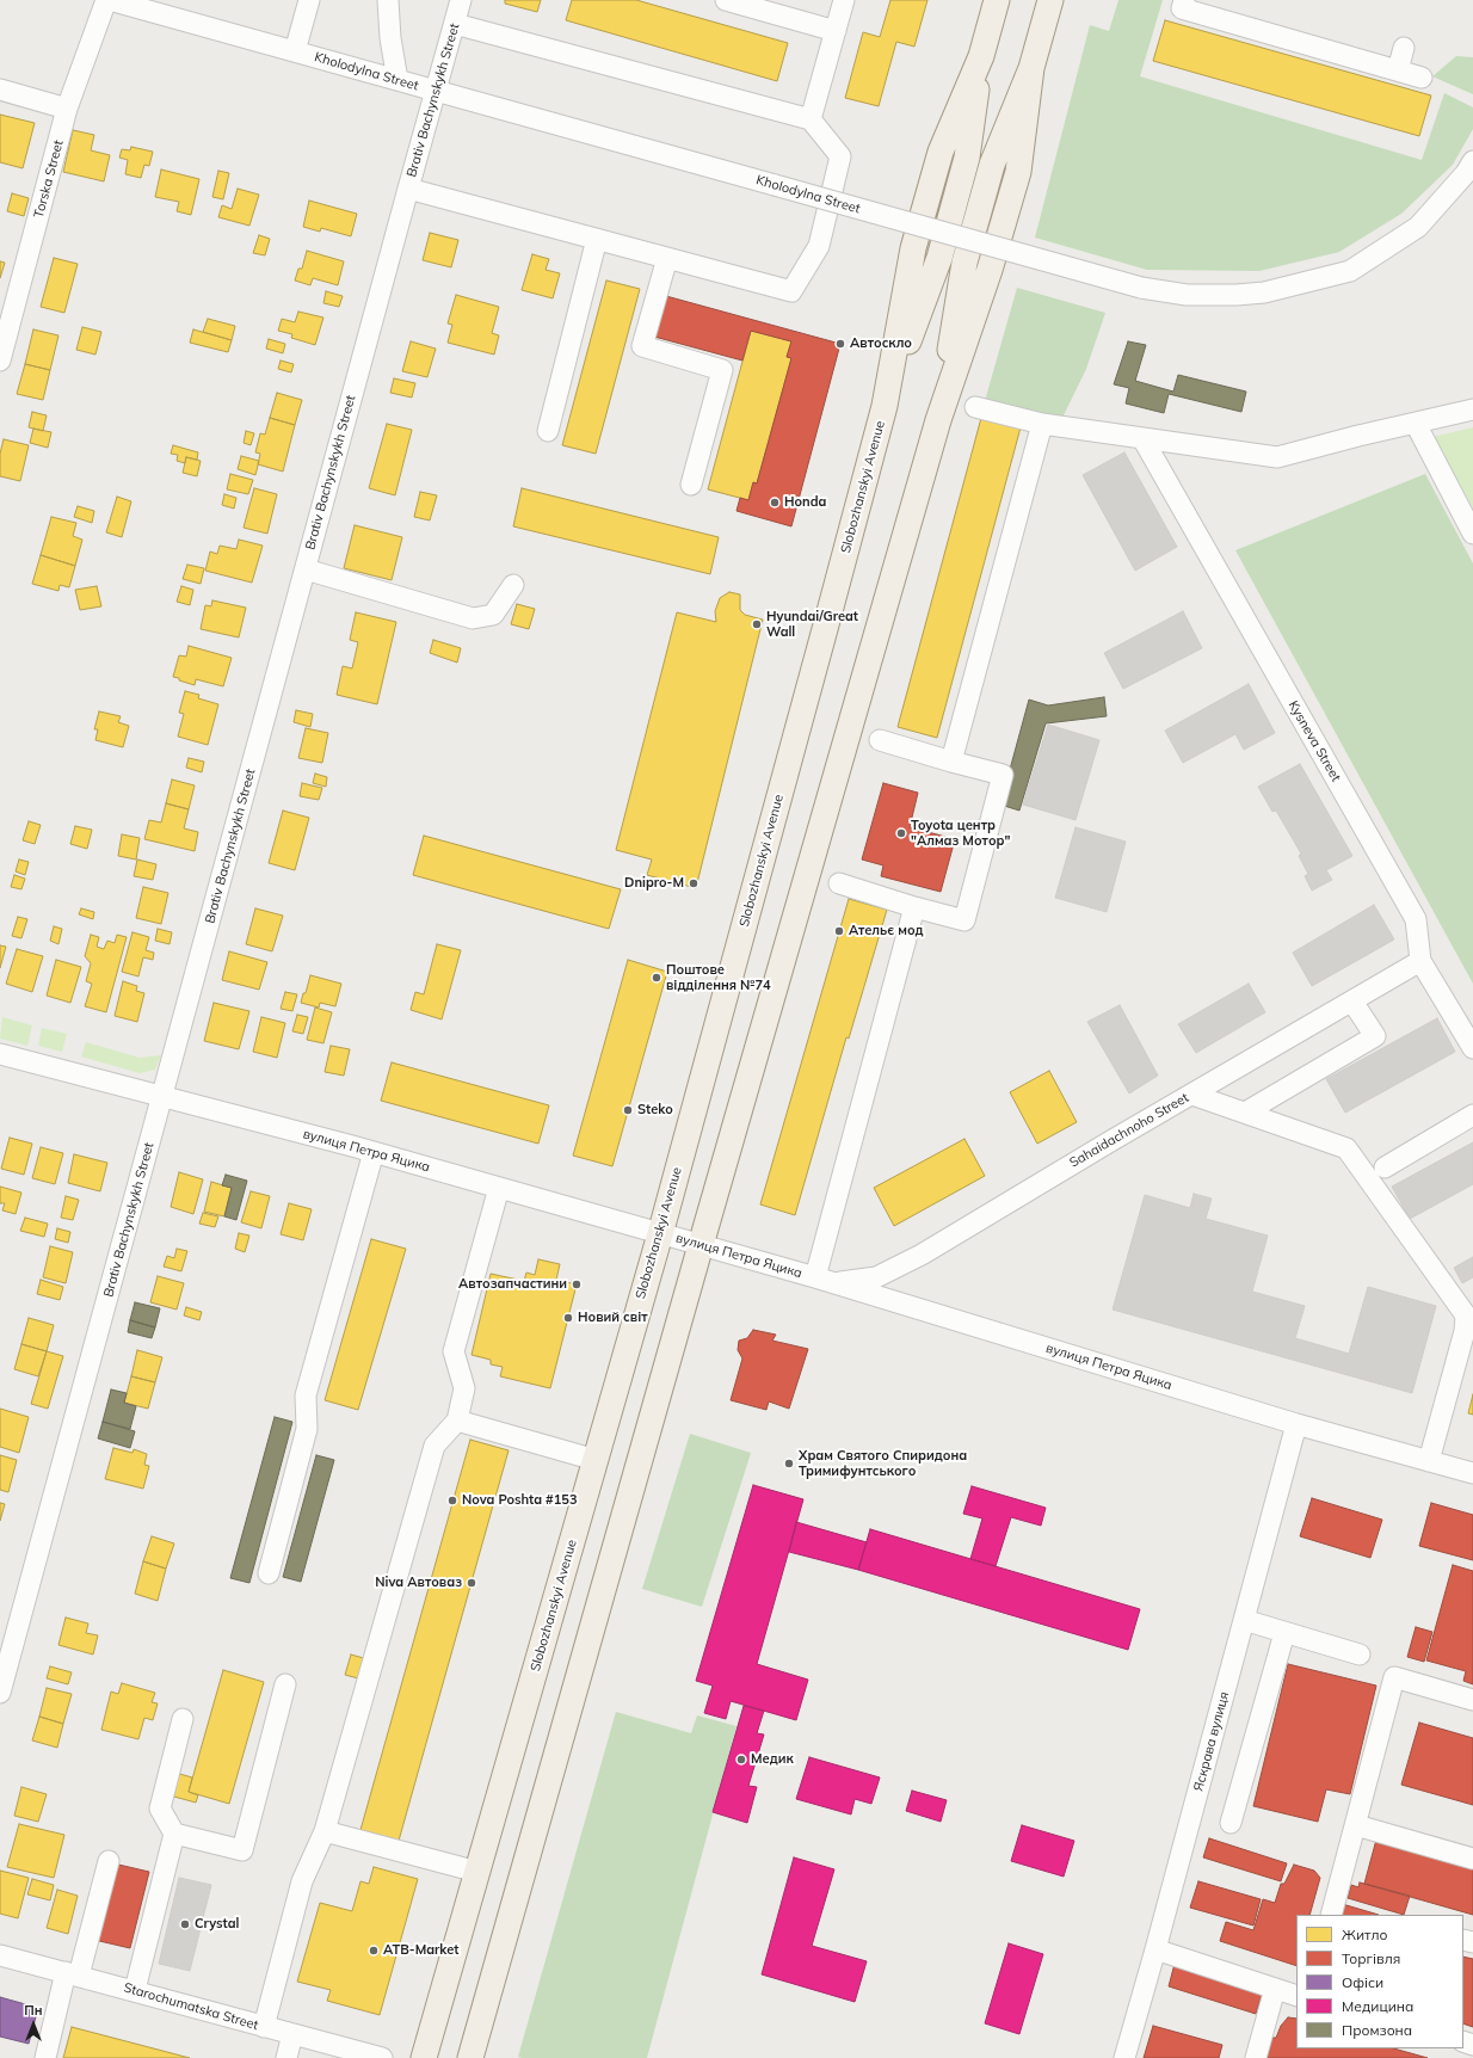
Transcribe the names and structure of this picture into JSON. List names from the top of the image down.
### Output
{
  "streets": {
    "main road": ["Slobozhanskyi Avenue"],
    "street": [
      "Kholodylna Street",
      "Brativ Bachynskykh Street",
      "Torska Street",
      "Kysneva Street",
      "Sahaidachnoho Street",
      "вулиця Петра Яцика",
      "Яскрава вулиця",
      "Starochumatska Street"
    ]
  },
  "crossings": [
    ["Kholodylna Street", "Brativ Bachynskykh Street"],
    ["Kholodylna Street", "Torska Street"],
    ["Brativ Bachynskykh Street", "вулиця Петра Яцика"],
    ["Slobozhanskyi Avenue", "вулиця Петра Яцика"],
    ["Kysneva Street", "Sahaidachnoho Street"],
    ["Sahaidachnoho Street", "вулиця Петра Яцика"],
    ["вулиця Петра Яцика", "Яскрава вулиця"]
  ],
  "places": [
    "Автоскло",
    "Honda",
    "Hyundai/Great Wall",
    "Toyota центр \"Алмаз Мотор\"",
    "Dnipro-M",
    "Ательє мод",
    "Поштове відділення №74",
    "Steko",
    "Автозапчастини",
    "Новий світ",
    "Храм Святого Спиридона Тримифунтського",
    "Nova Poshta #153",
    "Niva Автоваз",
    "Медик",
    "Crystal",
    "ATB-Market"
  ],
  "legend": [
    "Житло",
    "Торгівля",
    "Офіси",
    "Медицина",
    "Промзона"
  ],
  "north": "top"
}
